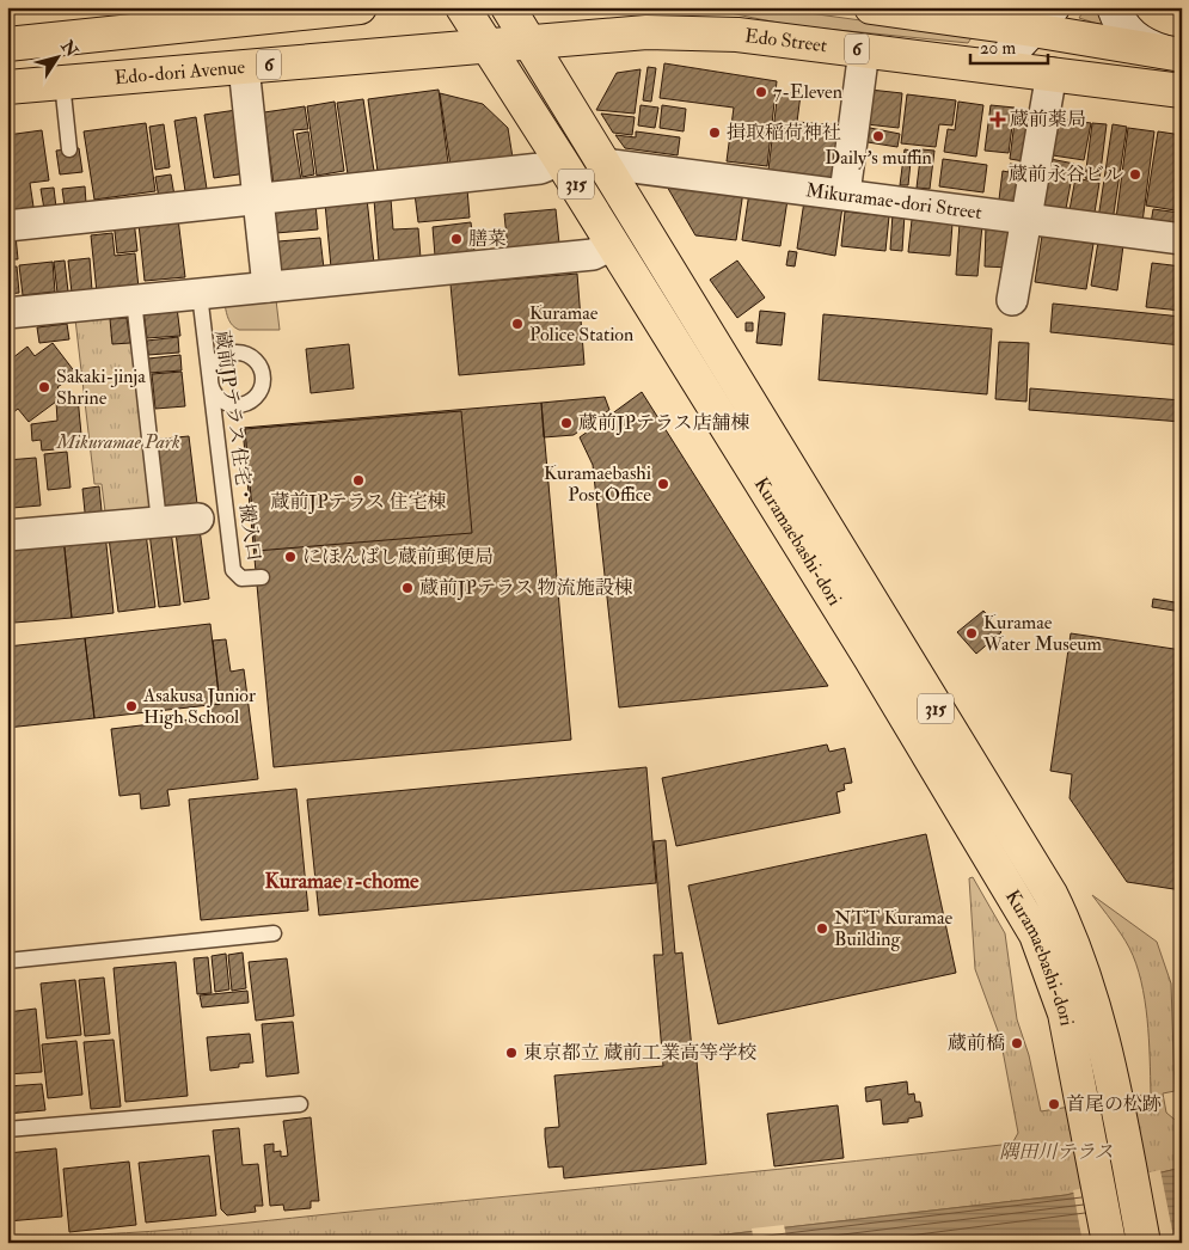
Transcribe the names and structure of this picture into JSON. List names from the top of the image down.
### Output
{
  "streets": {
    "main road": [
      "Edo Street",
      "6",
      "Edo-dori Avenue",
      "315",
      "Kuramaebashi-dori"
    ],
    "street": ["Mikuramae-dori Street"],
    "lane": ["蔵前JPテラス 住宅・搬入口"]
  },
  "crossings": [
    ["Edo Street", "Edo-dori Avenue"],
    ["Edo Street", "Kuramaebashi-dori"],
    ["Edo-dori Avenue", "Kuramaebashi-dori"],
    ["Mikuramae-dori Street", "Kuramaebashi-dori"]
  ],
  "districts": ["Kuramae 1-chome"],
  "parks": ["Mikuramae Park", "隅田川テラス"],
  "places": {
    "other": [
      "7-Eleven",
      "揖取稲荷神社",
      "Daily’s muffin",
      "蔵前永谷ビル",
      "膳菜",
      "Kuramae Police Station",
      "Sakaki-jinja Shrine",
      "蔵前JPテラス店舗棟",
      "蔵前JPテラス 住宅棟",
      "Kuramaebashi Post Office",
      "にほんばし蔵前郵便局",
      "蔵前JPテラス 物流施設棟",
      "Kuramae Water Museum",
      "Asakusa Junior High School",
      "NTT Kuramae Building",
      "蔵前橋",
      "東京都立 蔵前工業高等学校",
      "首尾の松跡"
    ],
    "health": ["蔵前薬局"]
  },
  "scale_bar": "20 m",
  "north": "top right"
}
